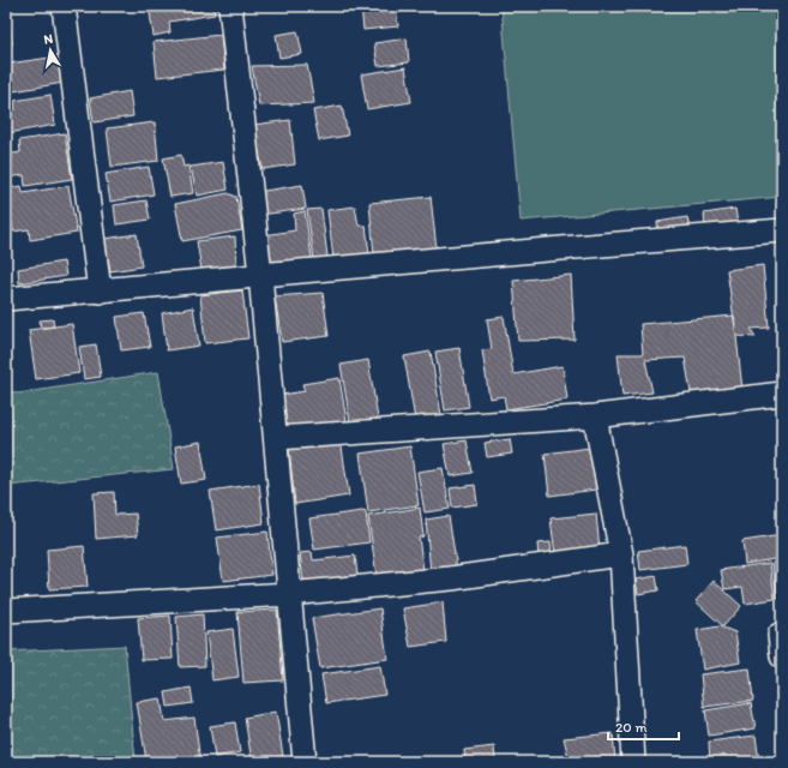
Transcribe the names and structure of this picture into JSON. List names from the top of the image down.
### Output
{
  "scale_bar": "20 m",
  "north": "top"
}
